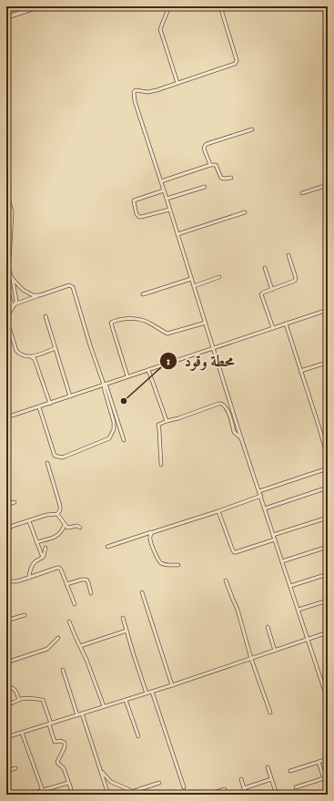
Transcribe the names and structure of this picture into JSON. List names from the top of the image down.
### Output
{
  "places": ["محطة وقود"]
}
